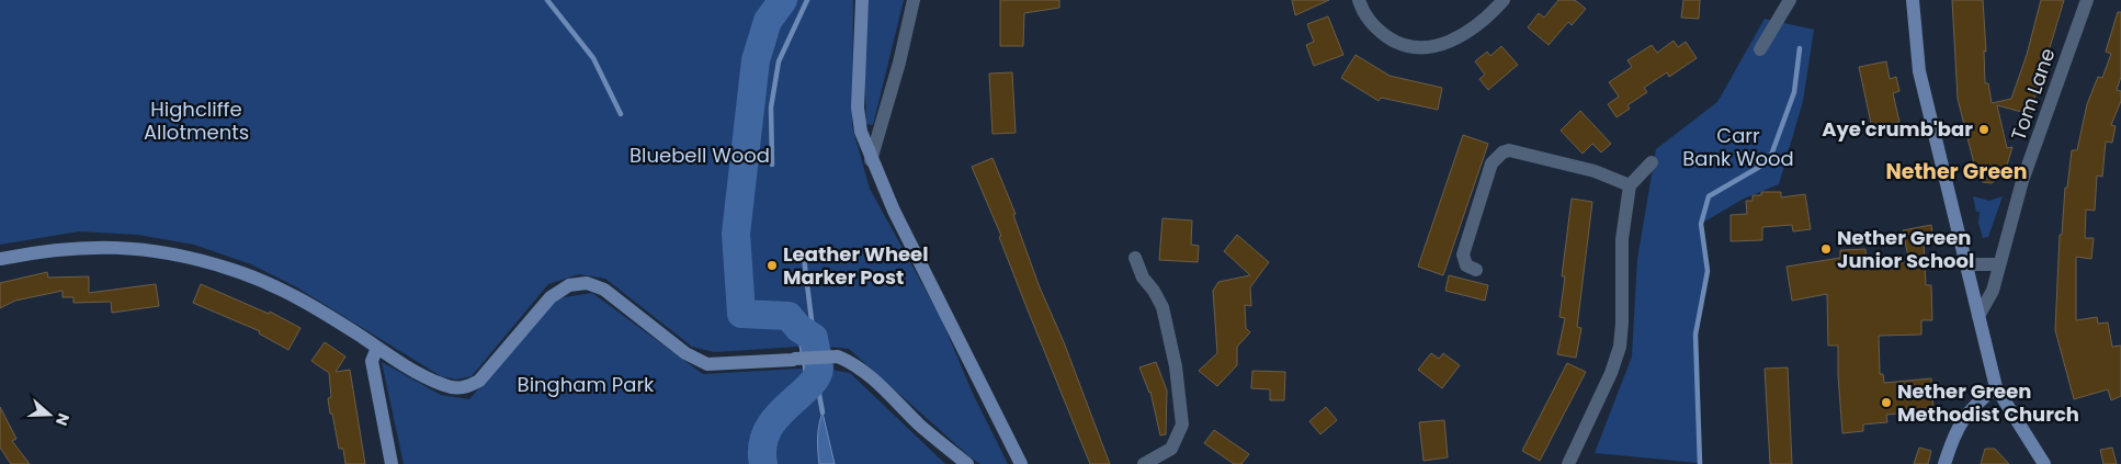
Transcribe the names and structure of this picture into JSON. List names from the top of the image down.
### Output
{
  "streets": {
    "street": ["Tom Lane"]
  },
  "districts": ["Nether Green"],
  "parks": [
    "Highcliffe Allotments",
    "Carr Bank Wood",
    "Bluebell Wood",
    "Bingham Park"
  ],
  "places": [
    "Aye'crumb'bar",
    "Nether Green Junior School",
    "Leather Wheel Marker Post",
    "Nether Green Methodist Church"
  ],
  "north": "right"
}
